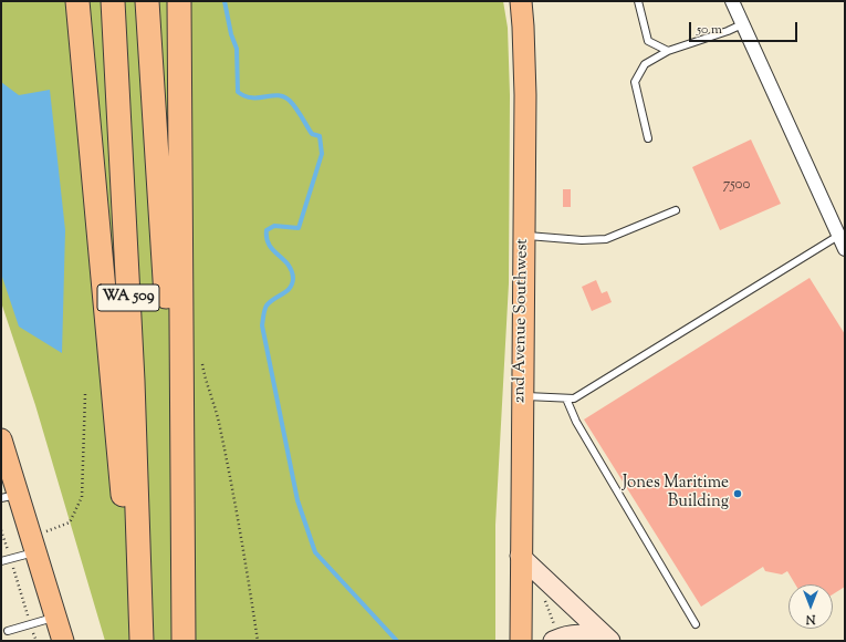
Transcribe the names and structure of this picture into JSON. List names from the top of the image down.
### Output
{
  "streets": {
    "highway": ["WA 509"],
    "main road": ["2nd Avenue Southwest"]
  },
  "places": ["Jones Maritime Building"],
  "house_numbers": ["7500"],
  "scale_bar": "50 m",
  "north": "bottom"
}
